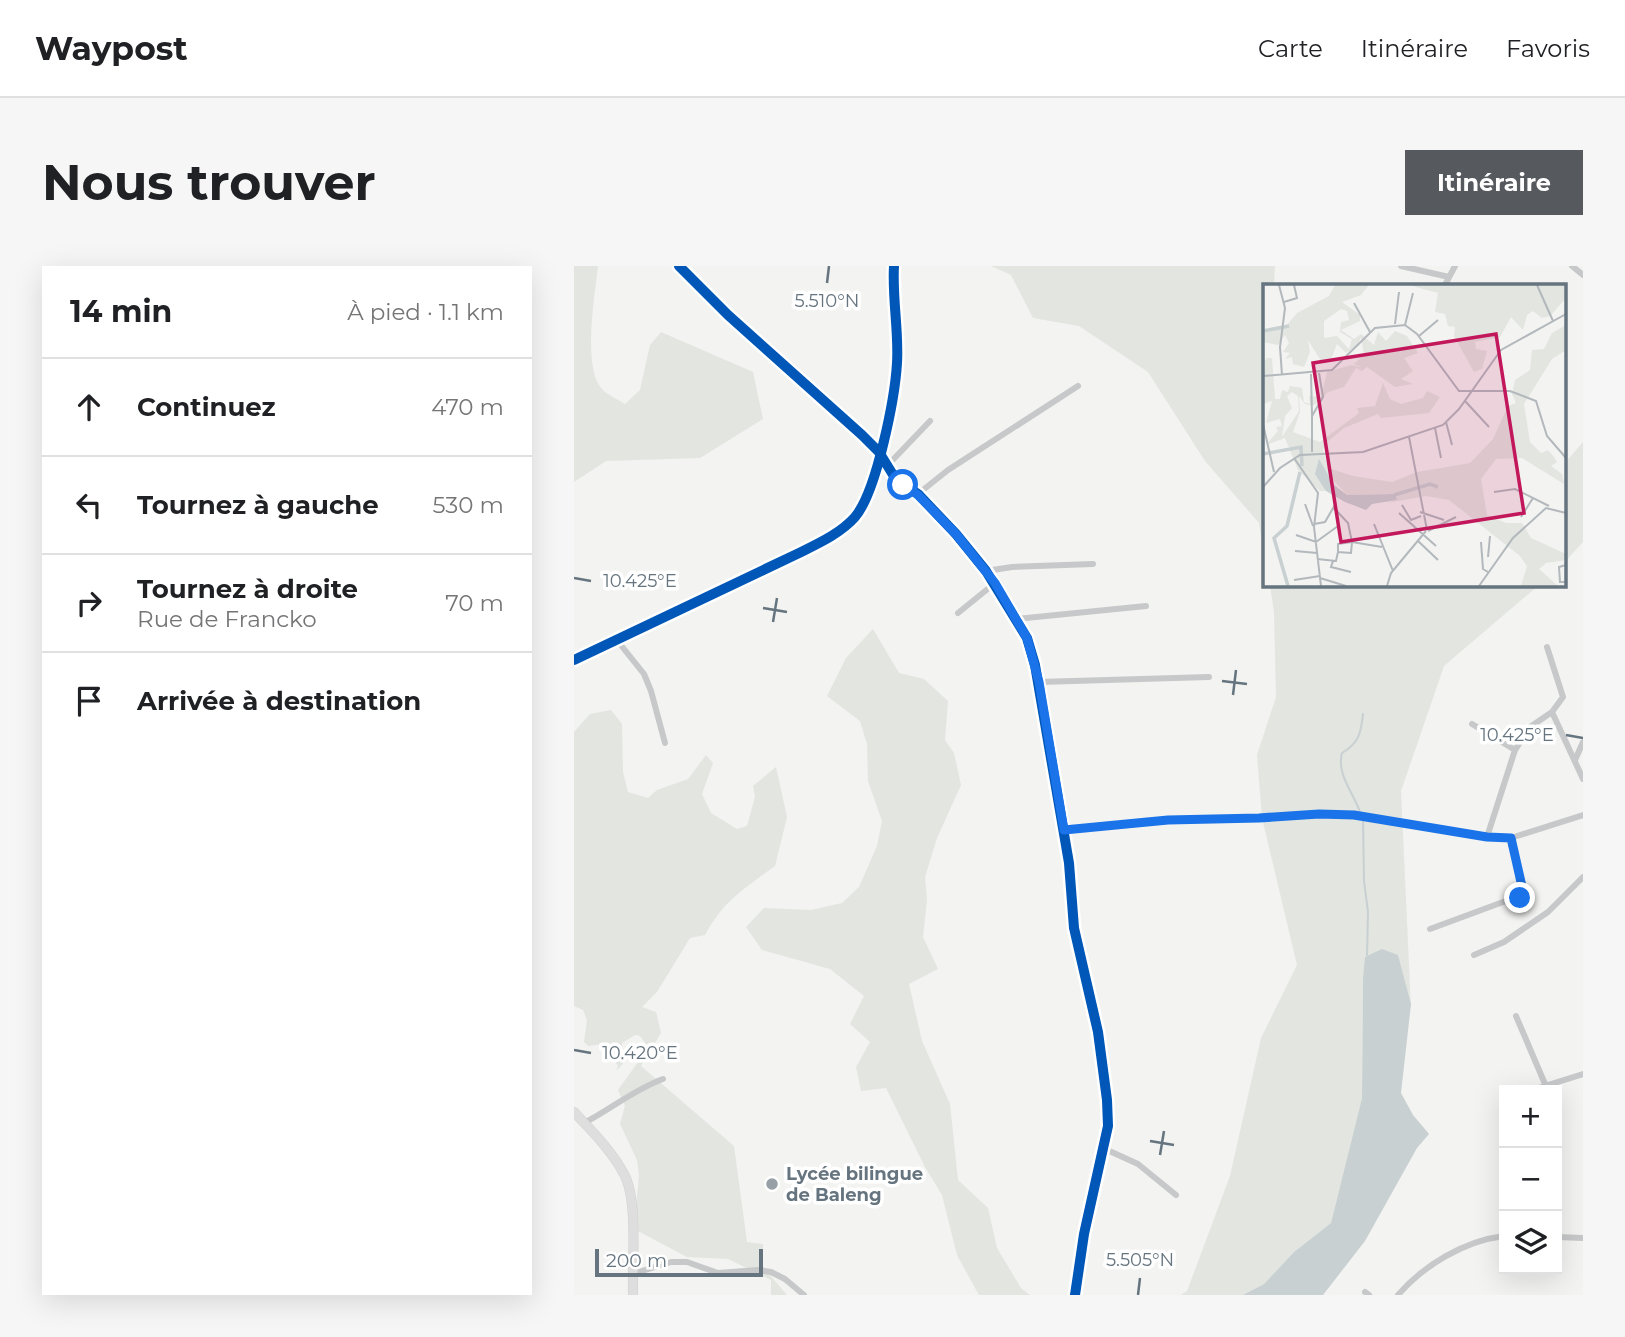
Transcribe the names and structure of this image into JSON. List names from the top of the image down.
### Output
{
  "places": ["Lycée bilingue de Baleng"],
  "scale_bar": "200 m",
  "page": {
    "header": "Waypost",
    "nav": ["Carte", "Itinéraire", "Favoris"],
    "buttons": "Itinéraire",
    "title": "Nous trouver",
    "heading": ["14 min", "À pied · 1.1 km"],
    "list": [
      ["Continuez", "470 m"],
      ["Tournez à gauche", "530 m"],
      ["Tournez à droite", "Rue de Francko", "70 m"],
      "Arrivée à destination"
    ],
    "map_buttons": ["+", "−"],
    "scale": "200 m"
  },
  "coordinates": [
    "5.510°N",
    "10.425°E",
    "10.420°E",
    "5.505°N"
  ]
}
